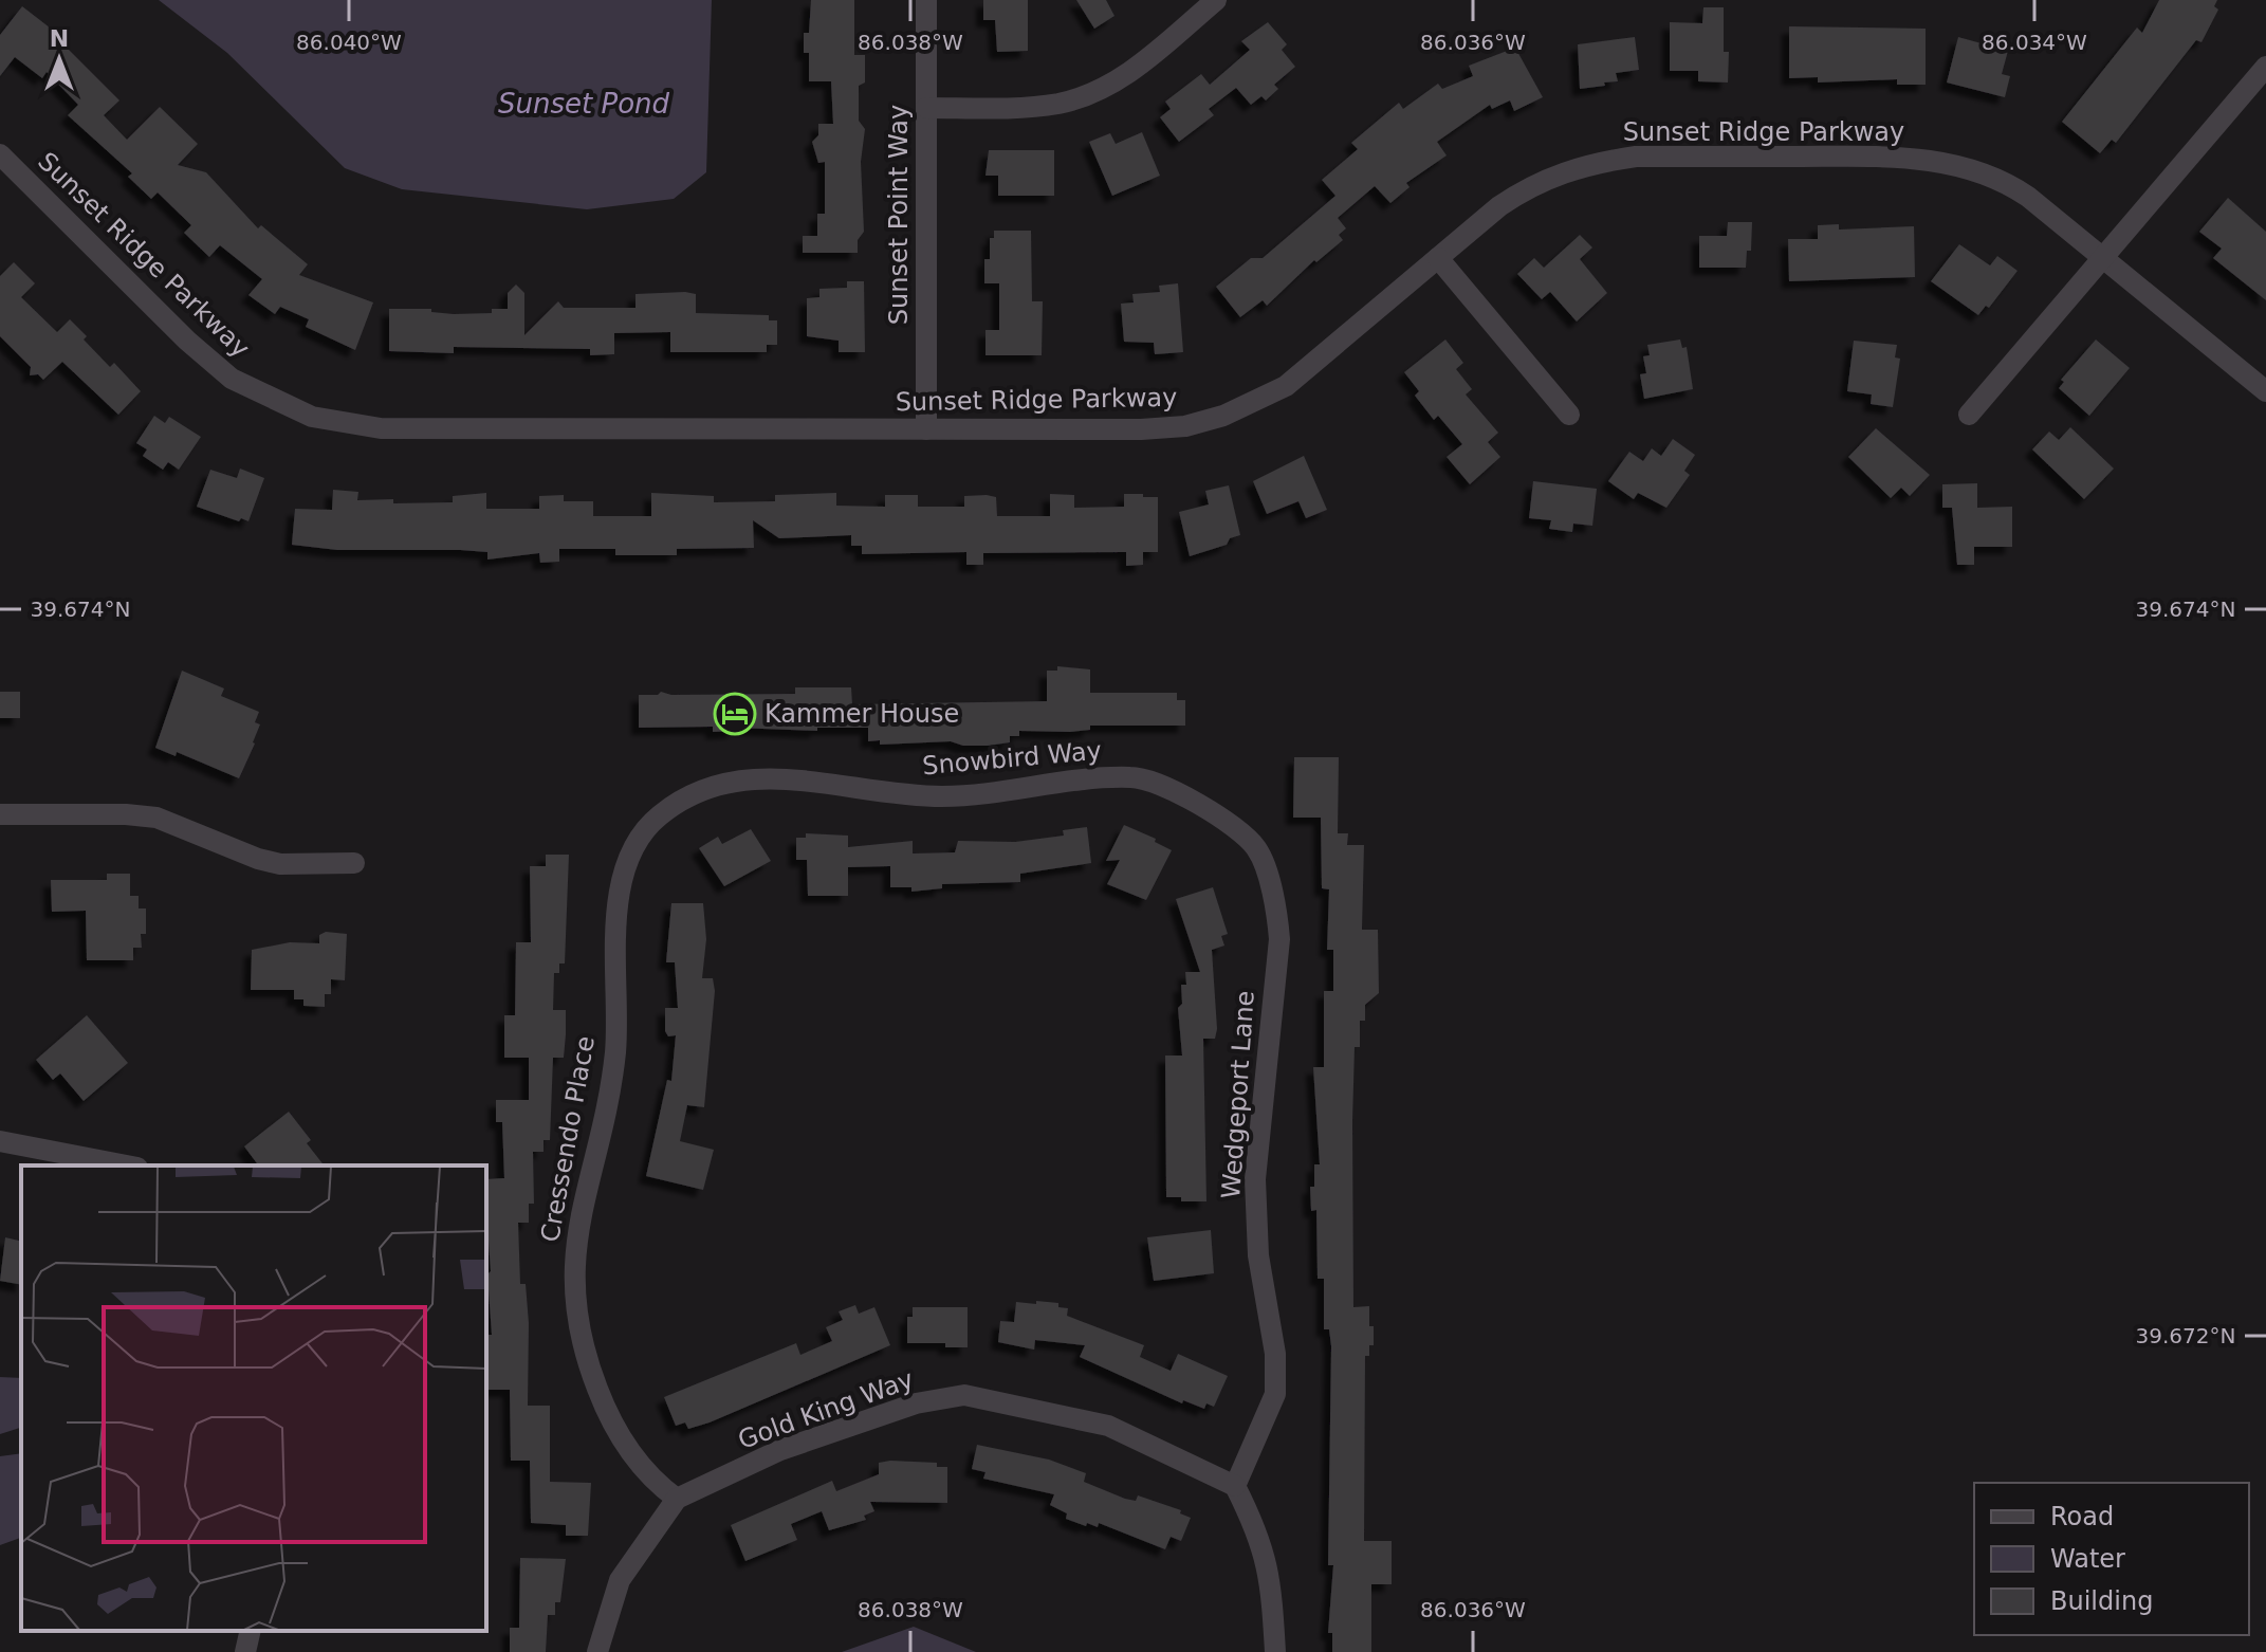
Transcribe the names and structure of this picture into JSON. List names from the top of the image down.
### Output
{
  "streets": {
    "street": [
      "Sunset Ridge Parkway",
      "Sunset Point Way",
      "Snowbird Way",
      "Wedgeport Lane",
      "Cressendo Place",
      "Gold King Way"
    ]
  },
  "crossings": [
    ["Sunset Ridge Parkway", "Sunset Point Way"],
    ["Snowbird Way", "Wedgeport Lane"],
    ["Snowbird Way", "Cressendo Place"],
    ["Wedgeport Lane", "Gold King Way"],
    ["Cressendo Place", "Gold King Way"]
  ],
  "water": ["Sunset Pond"],
  "places": {
    "hotel": ["Kammer House"]
  },
  "legend": ["Road", "Water", "Building"],
  "north": "top",
  "coordinates": [
    "86.040°W",
    "86.038°W",
    "86.036°W",
    "86.034°W",
    "39.674°N",
    "39.672°N"
  ]
}
